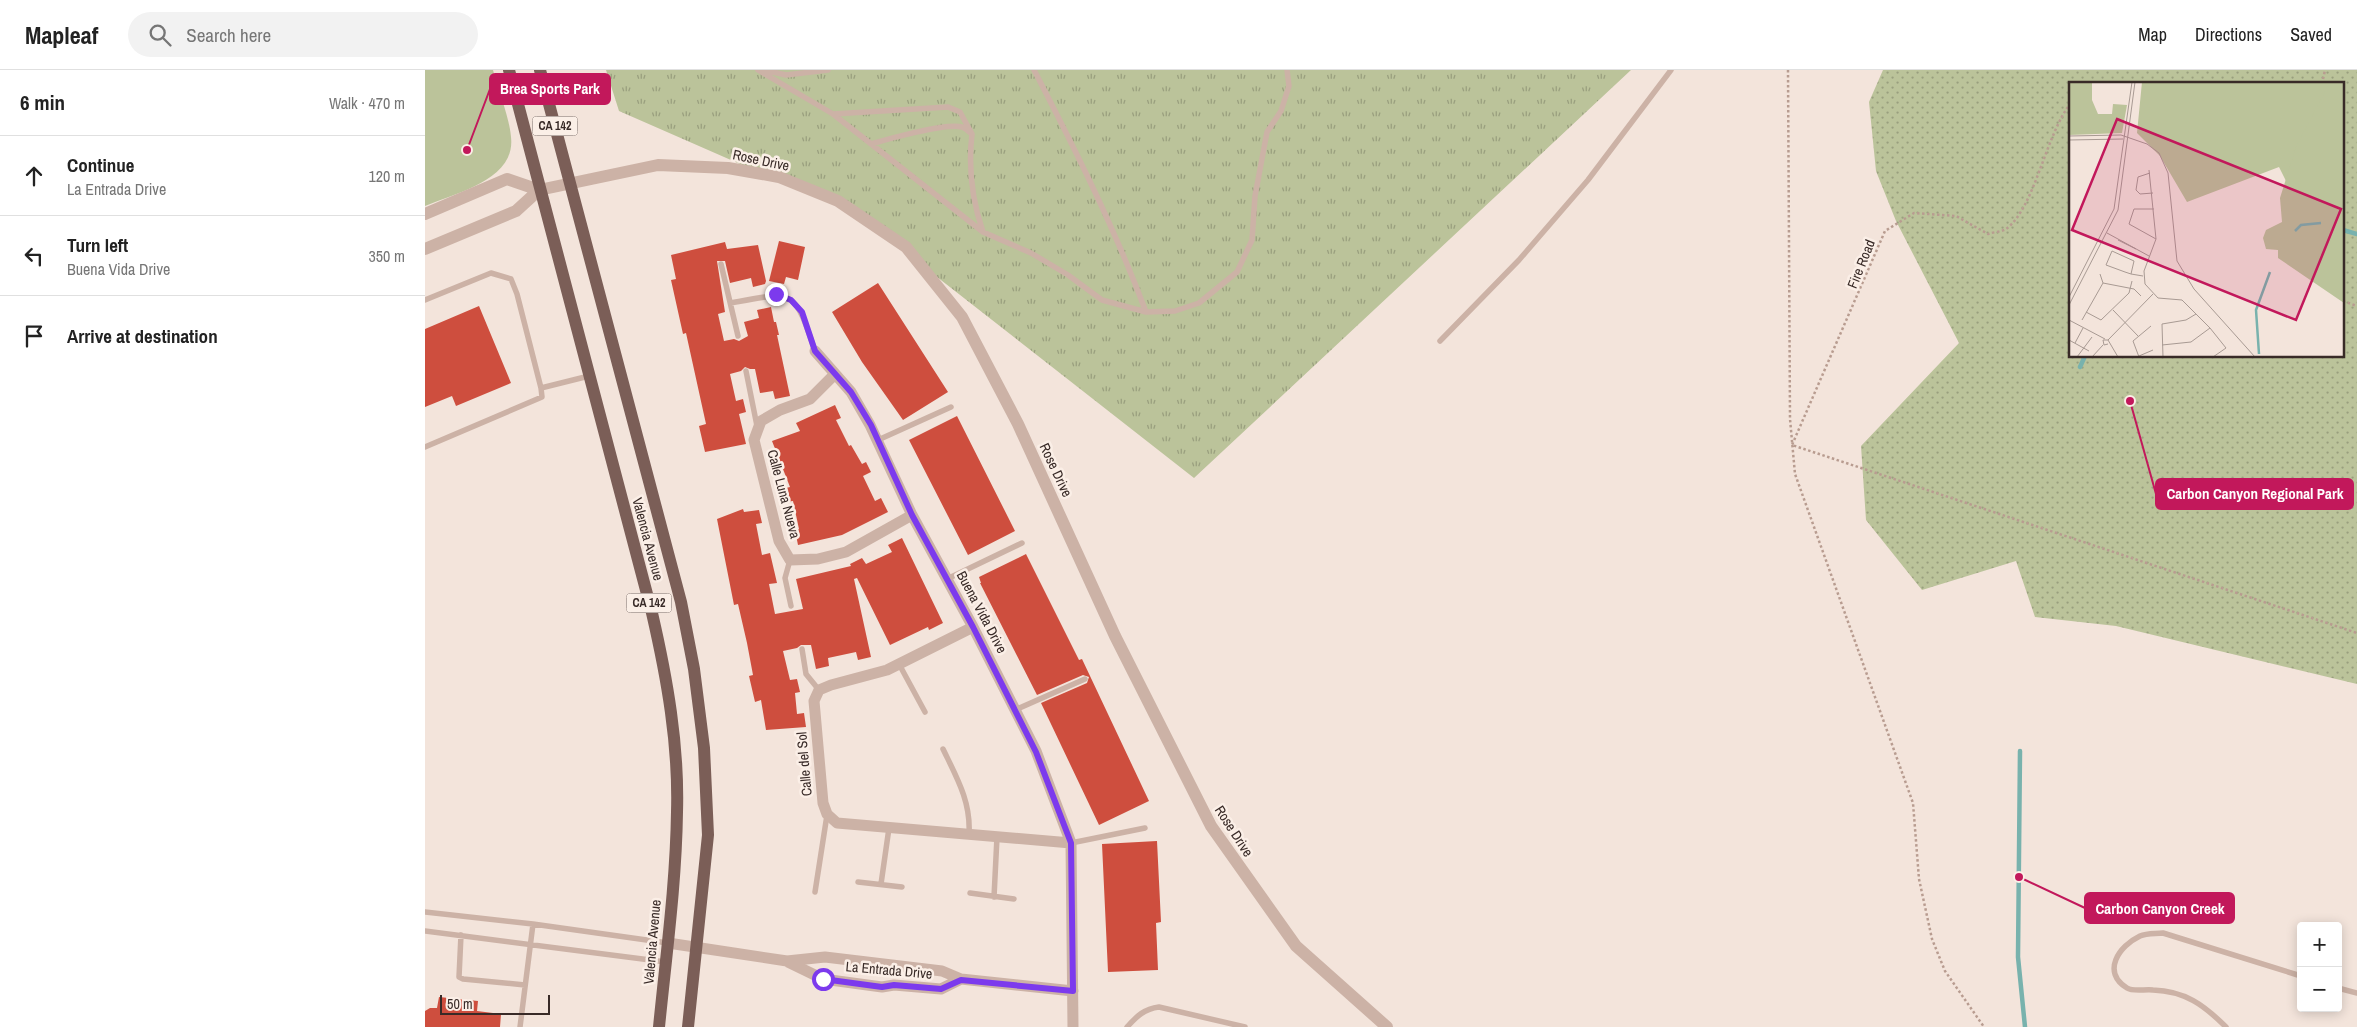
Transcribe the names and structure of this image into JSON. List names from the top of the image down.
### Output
{
  "streets": {
    "main road": ["CA 142", "Valencia Avenue"],
    "street": [
      "Rose Drive",
      "Calle Luna Nueva",
      "Buena Vida Drive",
      "Calle del Sol",
      "La Entrada Drive"
    ],
    "path": ["Fire Road"]
  },
  "crossings": [
    ["Rose Drive", "Valencia Avenue"],
    ["Calle Luna Nueva", "Buena Vida Drive"],
    ["Valencia Avenue", "La Entrada Drive"],
    ["Buena Vida Drive", "La Entrada Drive"]
  ],
  "places": ["Brea Sports Park", "Carbon Canyon Regional Park", "Carbon Canyon Creek"],
  "scale_bar": "50 m",
  "page": {
    "header": "Mapleaf",
    "search": "Search here",
    "nav": ["Map", "Directions", "Saved"],
    "heading": ["6 min", "Walk · 470 m"],
    "list": [
      ["Continue", "La Entrada Drive", "120 m"],
      ["Turn left", "Buena Vida Drive", "350 m"],
      "Arrive at destination"
    ],
    "map_buttons": ["+", "−"],
    "scale": "50 m"
  }
}
